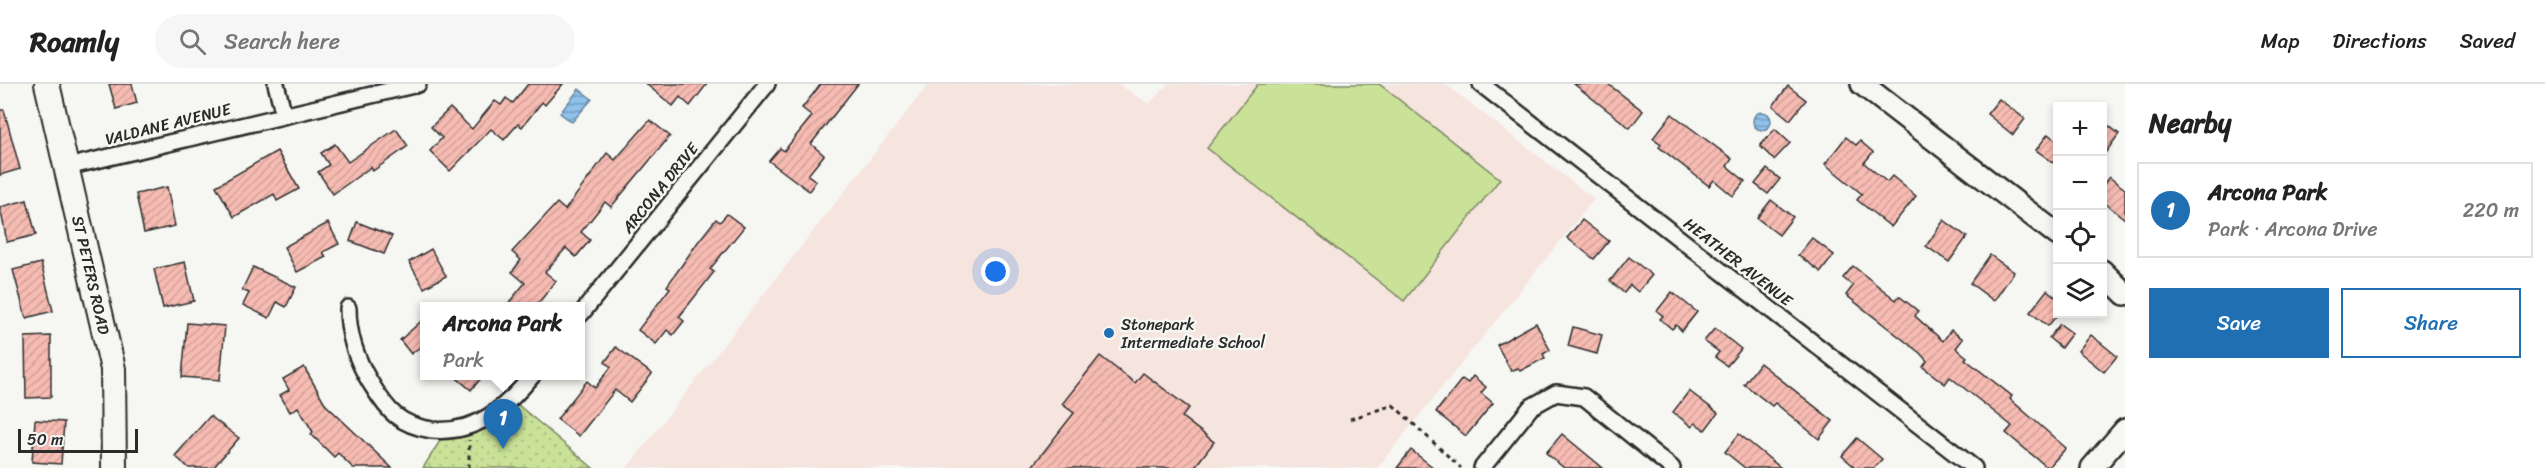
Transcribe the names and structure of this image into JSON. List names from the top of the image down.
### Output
{
  "streets": {
    "main road": ["ST PETERS ROAD"],
    "street": ["VALDANE AVENUE", "ARCONA DRIVE", "HEATHER AVENUE"]
  },
  "crossings": [
    ["VALDANE AVENUE", "ST PETERS ROAD"]
  ],
  "places": ["Stonepark Intermediate School"],
  "scale_bar": "50 m",
  "page": {
    "header": "Roamly",
    "search": "Search here",
    "nav": ["Map", "Directions", "Saved"],
    "heading": "Nearby",
    "map_buttons": ["+", "−"],
    "list": [
      {
        "mark": "1",
        "name": "Arcona Park",
        "note": "Park · Arcona Drive",
        "value": "220 m"
      }
    ],
    "buttons": ["Save", "Share"],
    "popup": ["Arcona Park", "Park"],
    "pins": "1",
    "scale": "50 m"
  }
}
